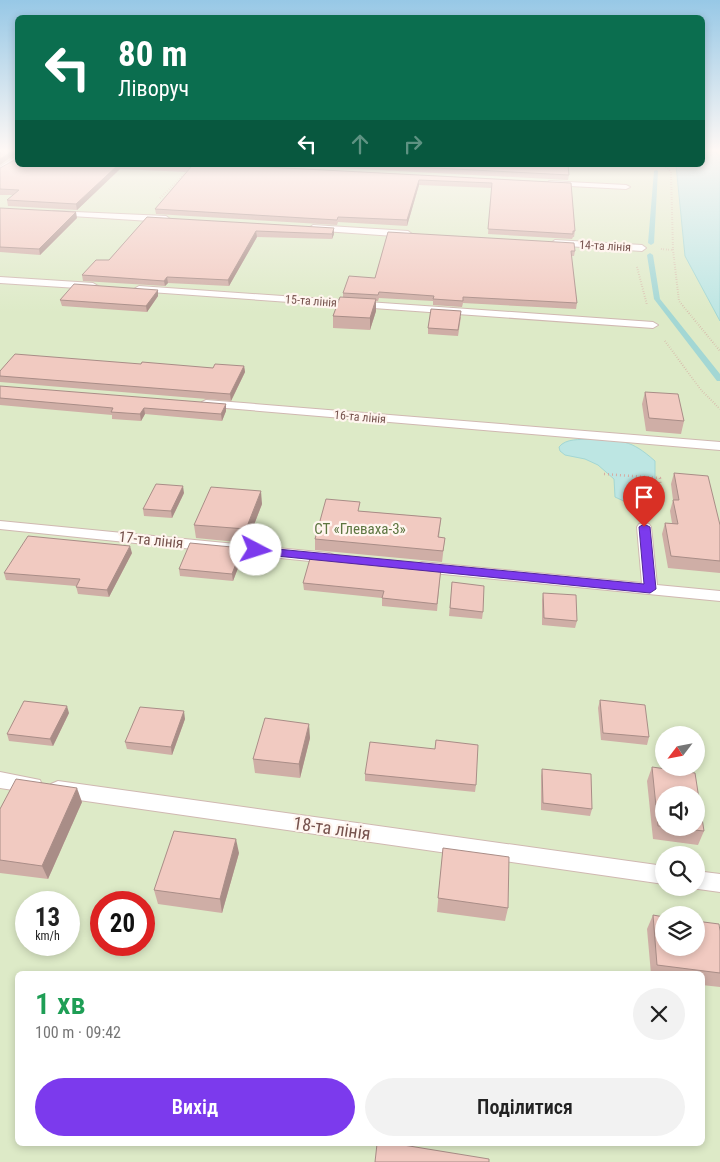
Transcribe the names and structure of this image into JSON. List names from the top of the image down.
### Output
{
  "streets": {
    "lane": [
      "14-та лінія",
      "15-та лінія",
      "16-та лінія",
      "17-та лінія",
      "18-та лінія"
    ]
  },
  "parks": ["СТ «Глеваха-3»"],
  "north": "bottom left",
  "page": {
    "turn": ["80 m", "Ліворуч"],
    "speed": "13 km/h",
    "limit": "20",
    "heading": ["1 хв", "100 m · 09:42"],
    "buttons": ["Вихід", "Поділитися"]
  }
}
